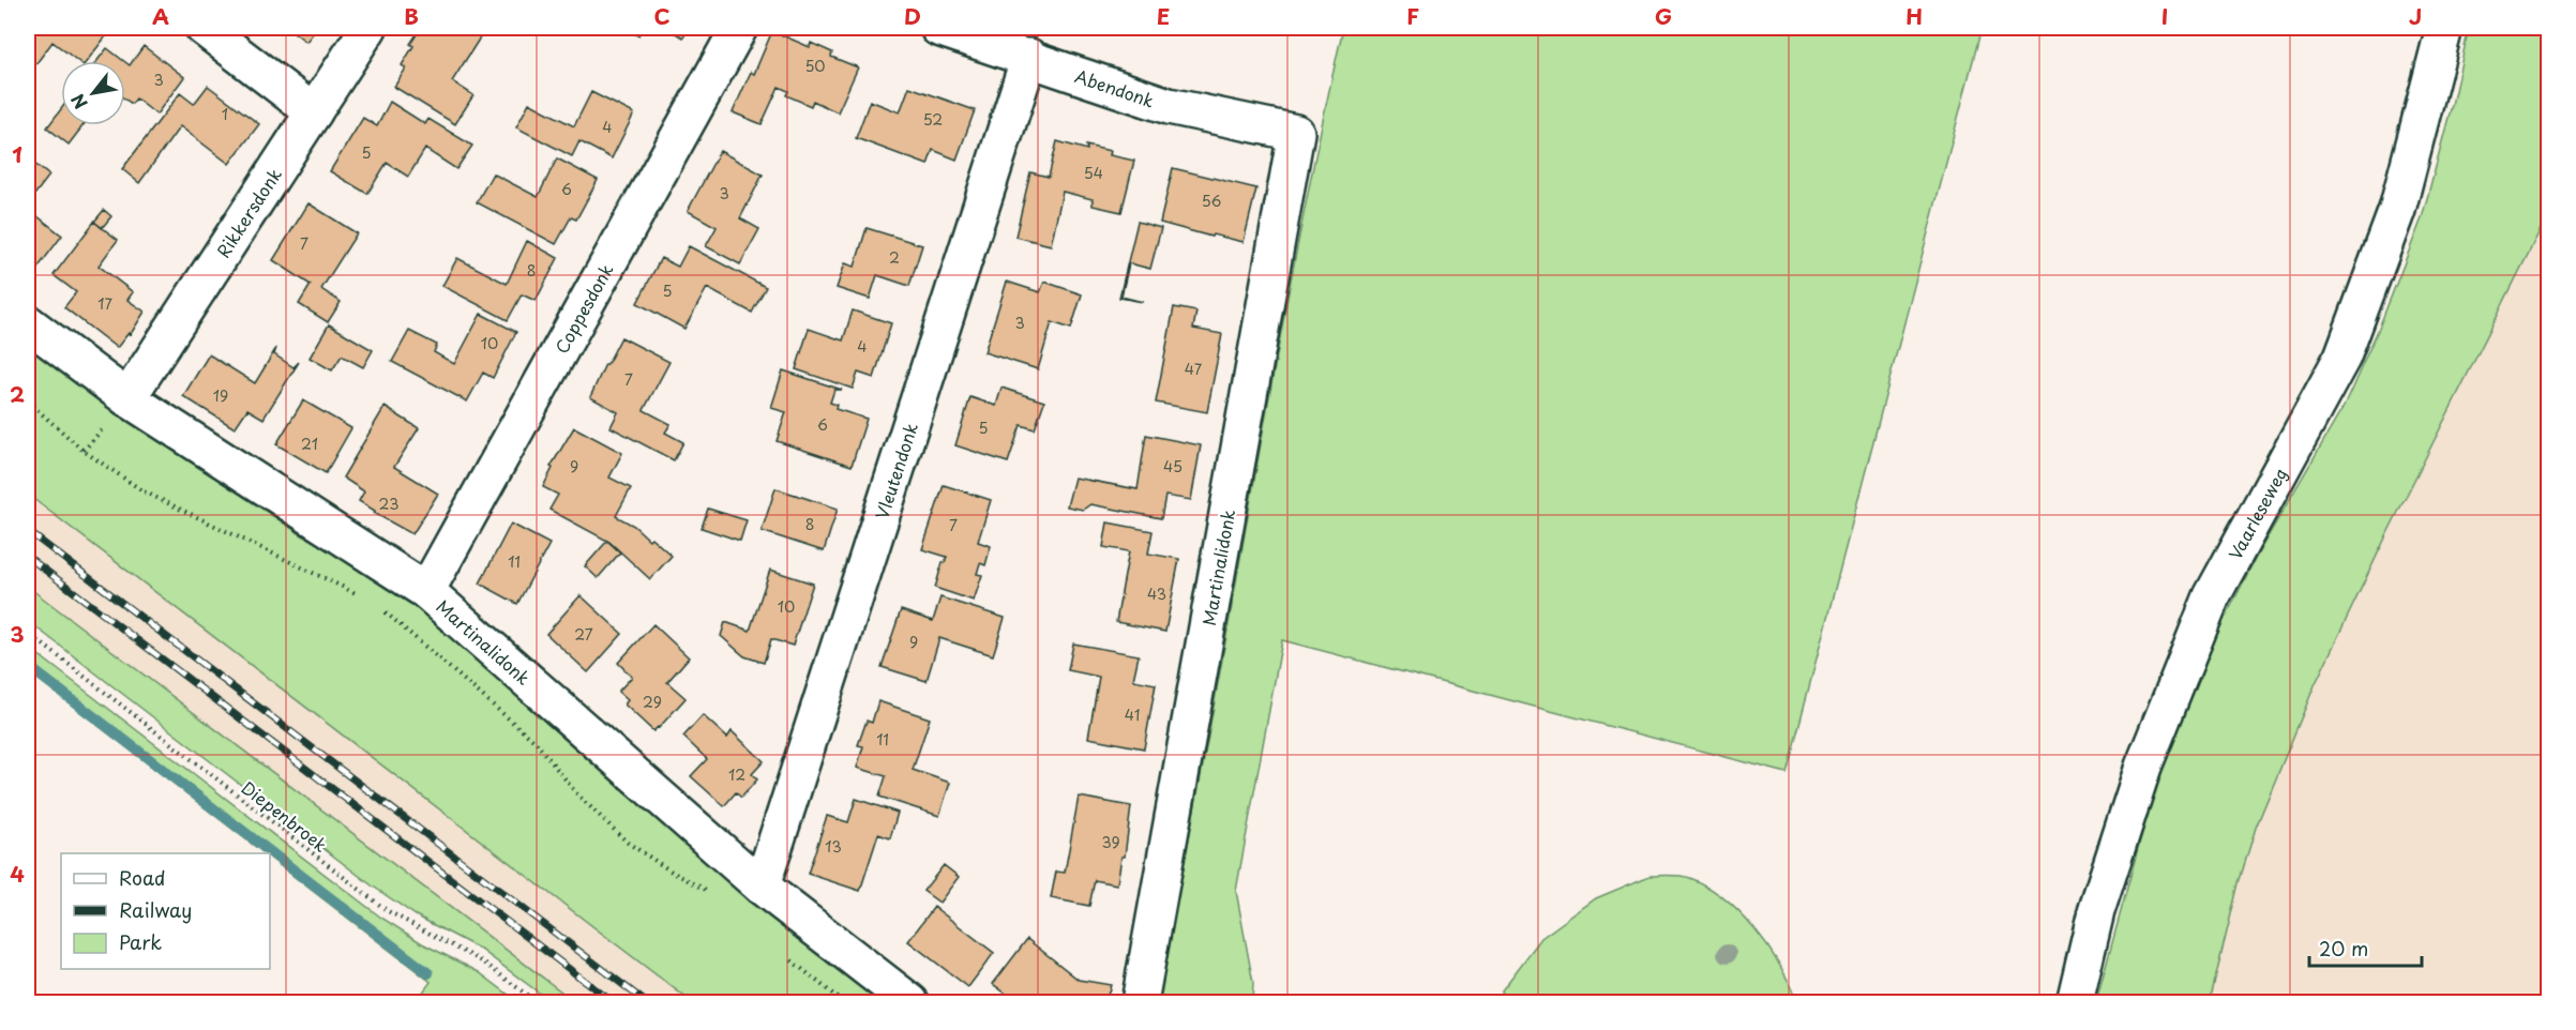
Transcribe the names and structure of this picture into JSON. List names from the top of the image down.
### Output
{
  "streets": {
    "street": [
      "Abendonk",
      "Rikkersdonk",
      "Coppesdonk",
      "Vleutendonk",
      "Vaarleseweg",
      "Martinalidonk"
    ],
    "path": ["Diepenbroek"]
  },
  "crossings": [
    ["Abendonk", "Vleutendonk"],
    ["Abendonk", "Martinalidonk"],
    ["Rikkersdonk", "Martinalidonk"],
    ["Coppesdonk", "Martinalidonk"],
    ["Vleutendonk", "Martinalidonk"]
  ],
  "house_numbers": [
    "50",
    "3",
    "1",
    "52",
    "4",
    "5",
    "54",
    "6",
    "3",
    "56",
    "7",
    "2",
    "8",
    "5",
    "17",
    "3",
    "10",
    "4",
    "47",
    "7",
    "19",
    "6",
    "5",
    "21",
    "9",
    "45",
    "23",
    "8",
    "7",
    "11",
    "43",
    "10",
    "27",
    "9",
    "29",
    "41",
    "11",
    "12",
    "39",
    "13"
  ],
  "legend": ["Road", "Railway", "Park"],
  "scale_bar": "20 m",
  "north": "bottom left",
  "grid": {
    "columns": [
      "A",
      "B",
      "C",
      "D",
      "E",
      "F",
      "G",
      "H",
      "I",
      "J"
    ],
    "rows": [
      "1",
      "2",
      "3",
      "4"
    ]
  }
}
